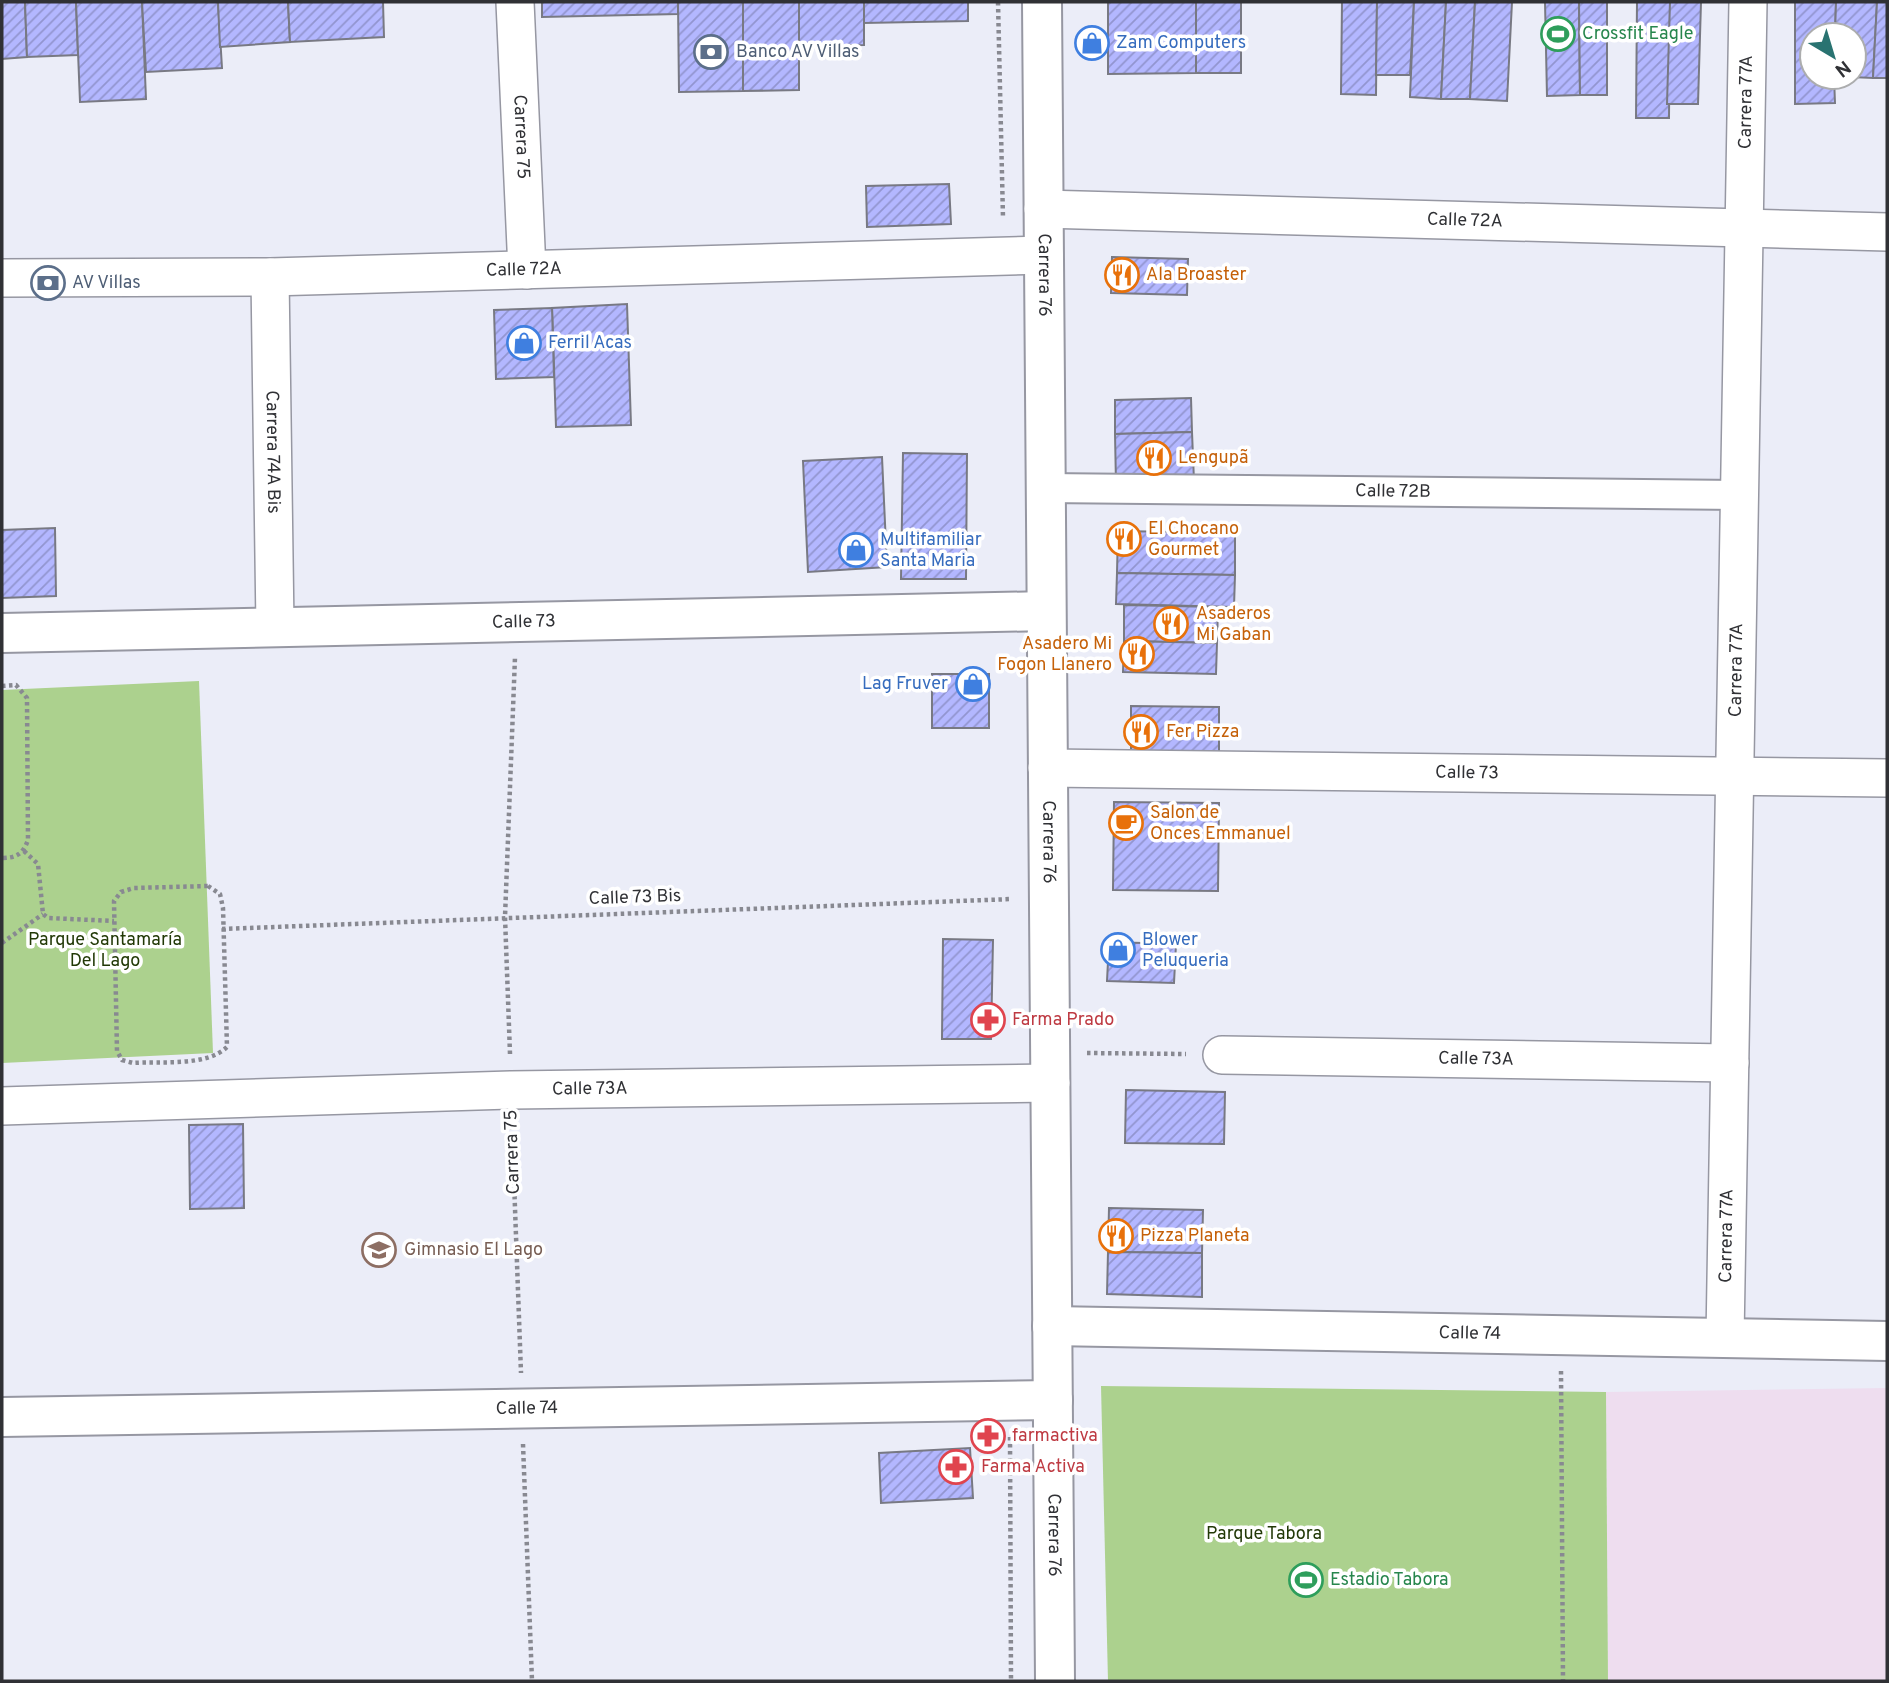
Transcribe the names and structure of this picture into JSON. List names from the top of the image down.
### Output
{
  "streets": {
    "street": [
      "Carrera 77A",
      "Carrera 75",
      "Calle 72A",
      "Carrera 76",
      "Carrera 74A Bis",
      "Calle 72B",
      "Calle 73",
      "Calle 73A",
      "Calle 74"
    ],
    "path": ["Calle 73 Bis"]
  },
  "crossings": [
    ["Carrera 77A", "Calle 72A"],
    ["Carrera 77A", "Calle 72B"],
    ["Carrera 77A", "Calle 73"],
    ["Carrera 77A", "Calle 73A"],
    ["Carrera 77A", "Calle 74"],
    ["Carrera 75", "Calle 72A"],
    ["Carrera 75", "Calle 73"],
    ["Carrera 75", "Calle 73 Bis"],
    ["Carrera 75", "Calle 73A"],
    ["Carrera 75", "Calle 74"],
    ["Calle 72A", "Carrera 76"],
    ["Calle 72A", "Carrera 74A Bis"],
    ["Carrera 76", "Calle 72B"],
    ["Carrera 76", "Calle 73"],
    ["Carrera 76", "Calle 73 Bis"],
    ["Carrera 76", "Calle 73A"],
    ["Carrera 76", "Calle 74"],
    ["Carrera 74A Bis", "Calle 73"]
  ],
  "parks": ["Parque Santamaría Del Lago", "Parque Tabora"],
  "places": {
    "sports": ["Crossfit Eagle", "Estadio Tabora"],
    "shop": [
      "Zam Computers",
      "Ferril Acas",
      "Multifamiliar Santa Maria",
      "Lag Fruver",
      "Blower Peluqueria"
    ],
    "bank": ["Banco AV Villas", "AV Villas"],
    "restaurant": [
      "Ala Broaster",
      "Lengupã",
      "El Chocano Gourmet",
      "Asaderos Mi Gaban",
      "Asadero Mi Fogon Llanero",
      "Fer Pizza",
      "Pizza Planeta"
    ],
    "cafe": ["Salon de Onces Emmanuel"],
    "pharmacy": ["Farma Prado", "farmactiva", "Farma Activa"],
    "school or university": ["Gimnasio El Lago"]
  },
  "north": "bottom right"
}
